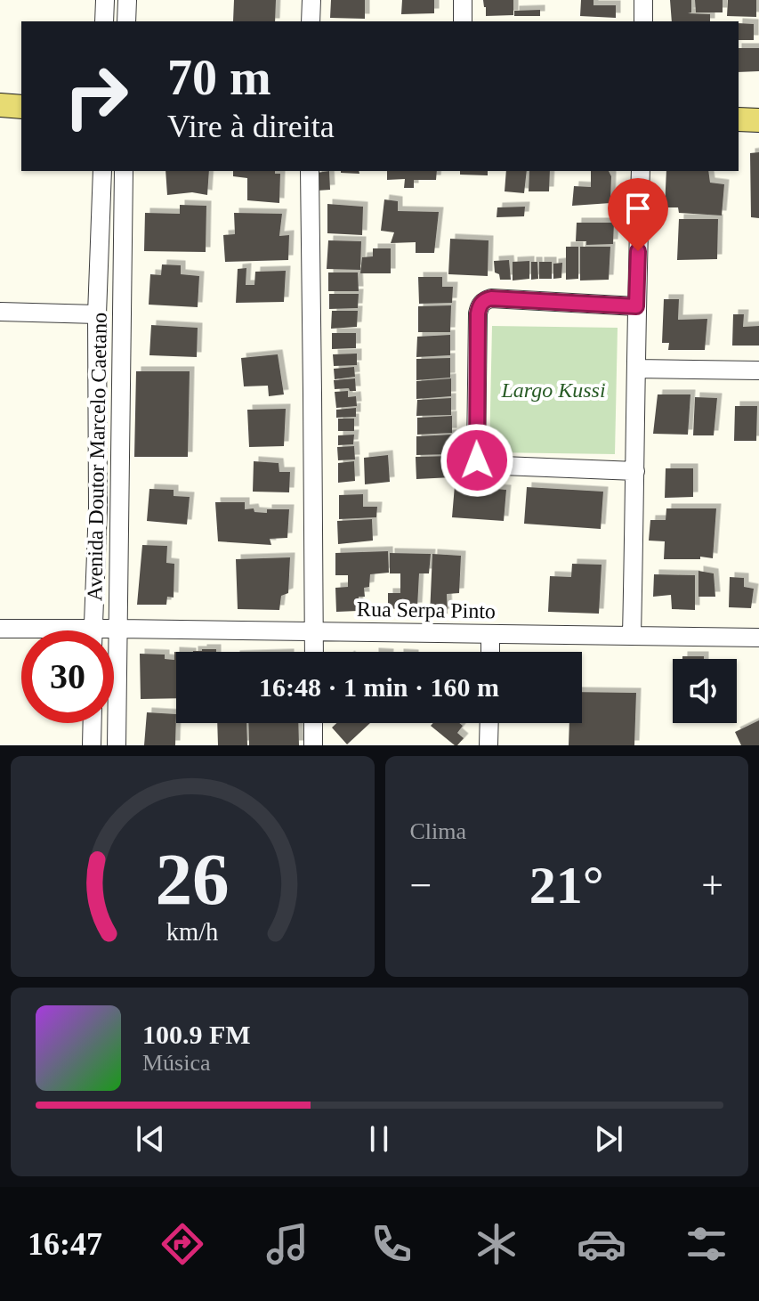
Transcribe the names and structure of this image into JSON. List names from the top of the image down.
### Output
{
  "streets": {
    "street": ["Avenida Doutor Marcelo Caetano", "Rua Serpa Pinto"]
  },
  "crossings": [
    ["Avenida Doutor Marcelo Caetano", "Rua Serpa Pinto"]
  ],
  "parks": ["Largo Kussi"],
  "page": {
    "turn": ["70 m", "Vire à direita"],
    "limit": "30",
    "trip": "16:48 · 1 min · 160 m",
    "tile": "Clima",
    "heat": ["−", "21°", "+"],
    "song": ["100.9 FM", "Música"],
    "tabs": "16:47",
    "gauge": ["26", "km/h"]
  }
}
